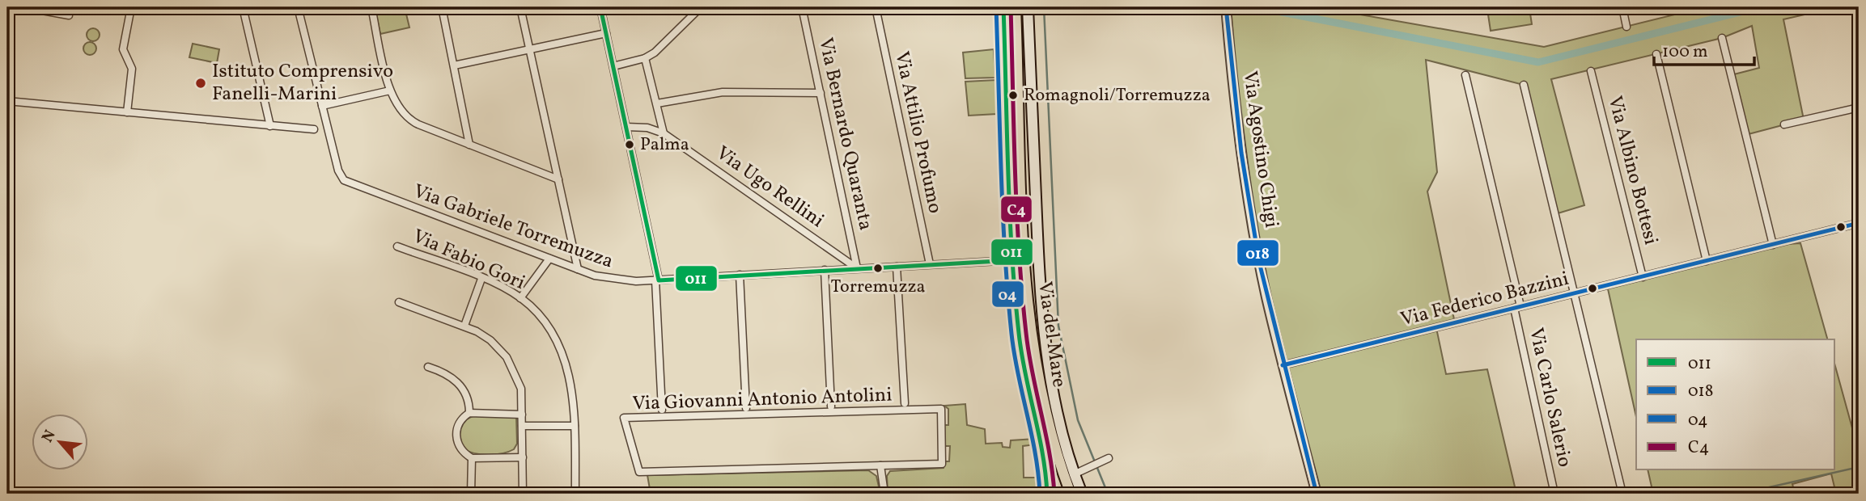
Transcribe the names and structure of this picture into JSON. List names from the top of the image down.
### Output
{
  "streets": {
    "main road": ["Via del Mare"],
    "street": [
      "Via Attilio Profumo",
      "Via Bernardo Quaranta",
      "Via Agostino Chigi",
      "Via Albino Bottesi",
      "Via Ugo Rellini",
      "Via Gabriele Torremuzza",
      "Via Fabio Gori",
      "Via Federico Bazzini",
      "Via Carlo Salerio",
      "Via Giovanni Antonio Antolini"
    ]
  },
  "crossings": [
    ["Via Attilio Profumo", "Via Gabriele Torremuzza"],
    ["Via Bernardo Quaranta", "Via Ugo Rellini"],
    ["Via Bernardo Quaranta", "Via Gabriele Torremuzza"],
    ["Via Agostino Chigi", "Via Federico Bazzini"],
    ["Via Albino Bottesi", "Via Federico Bazzini"],
    ["Via Ugo Rellini", "Via Gabriele Torremuzza"],
    ["Via Federico Bazzini", "Via Carlo Salerio"]
  ],
  "places": [
    "Istituto Comprensivo Fanelli-Marini",
    "Romagnoli/Torremuzza",
    "Palma",
    "Torremuzza"
  ],
  "lines": [
    "transit line 011",
    "transit line 018",
    "transit line 04",
    "transit line C4"
  ],
  "legend": [
    "011",
    "018",
    "04",
    "C4"
  ],
  "scale_bar": "100 m",
  "north": "top left"
}
